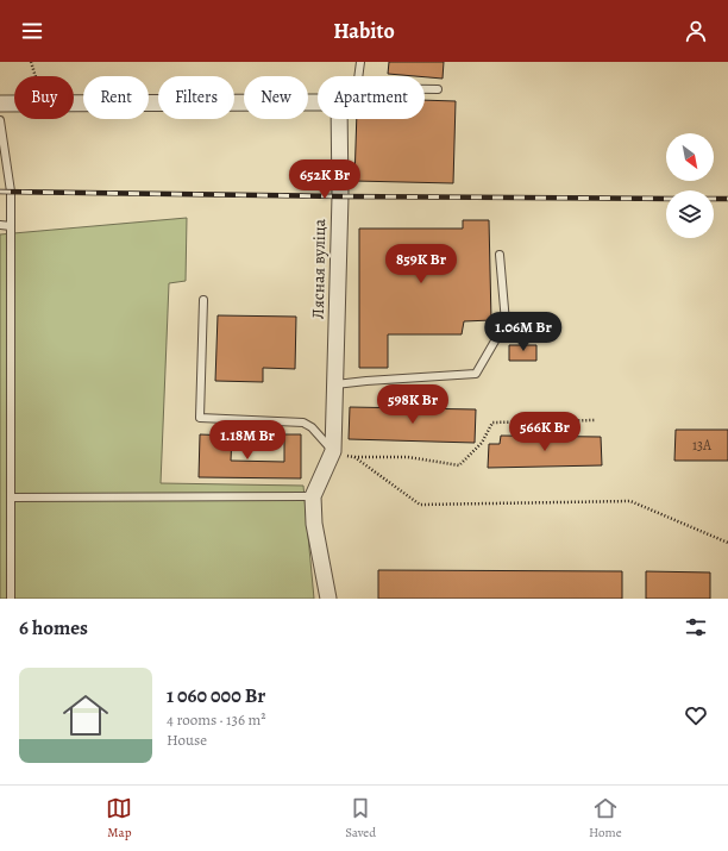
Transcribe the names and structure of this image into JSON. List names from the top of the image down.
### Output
{
  "streets": {
    "street": ["Лясная вуліца"]
  },
  "house_numbers": ["13А"],
  "north": "bottom right",
  "page": {
    "header": "Habito",
    "chip": [
      "Buy",
      "Rent",
      "Filters",
      "New",
      "Apartment"
    ],
    "price": [
      "652K Br",
      "859K Br",
      "1.06M Br",
      "598K Br",
      "566K Br",
      "1.18M Br"
    ],
    "heading": "6 homes",
    "list": [
      {
        "name": "1 060 000 Br",
        "note": "4 rooms · 136 m² · House"
      }
    ],
    "tabs": ["Map", "Saved", "Home"]
  }
}
